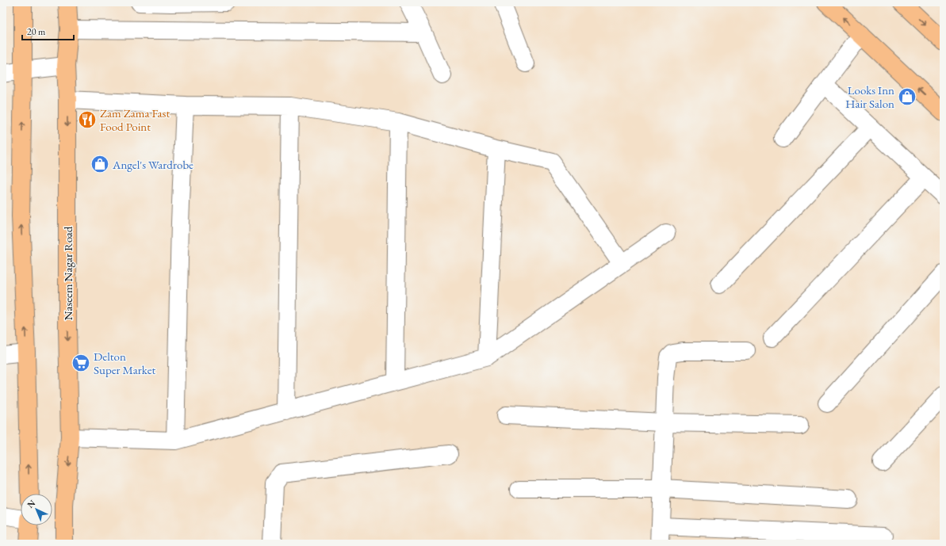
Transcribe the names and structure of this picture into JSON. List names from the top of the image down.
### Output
{
  "streets": {
    "main road": ["Naseem Nagar Road"]
  },
  "places": {
    "shop": ["Looks Inn Hair Salon", "Angel's Wardrobe"],
    "restaurant": ["Zam Zama Fast Food Point"],
    "supermarket": ["Delton Super Market"]
  },
  "scale_bar": "20 m",
  "north": "top left"
}
